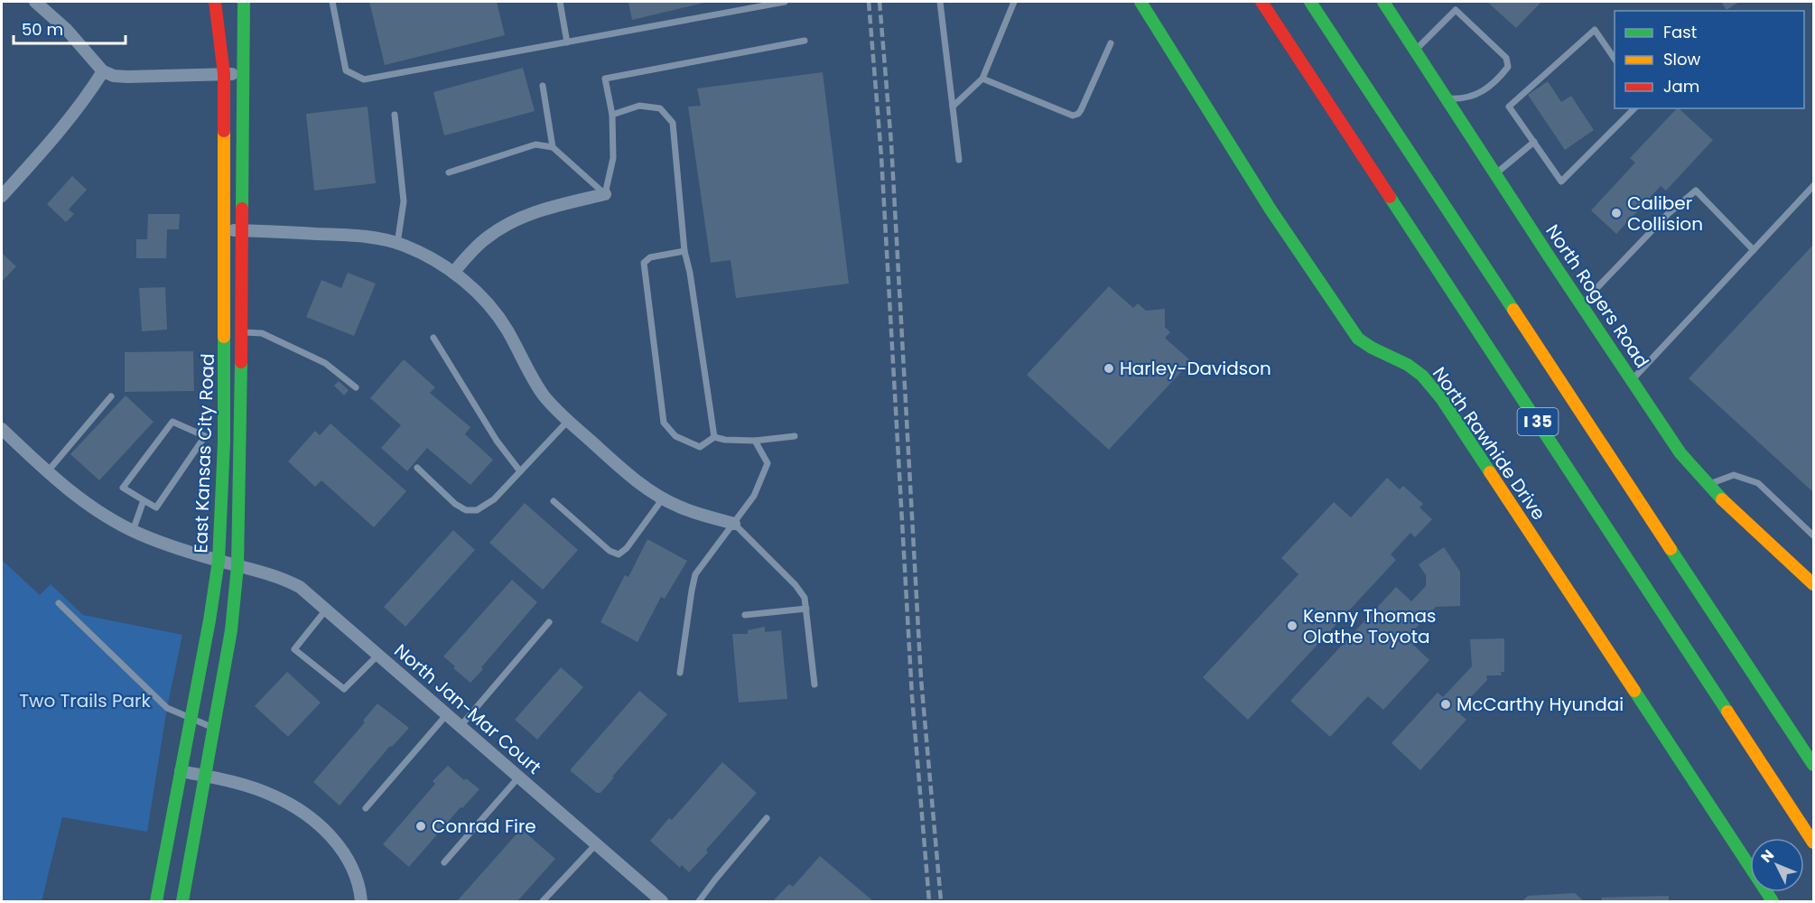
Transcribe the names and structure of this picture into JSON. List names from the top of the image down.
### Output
{
  "streets": {
    "main road": [
      "North Rogers Road",
      "I 35",
      "North Rawhide Drive",
      "East Kansas City Road"
    ],
    "street": ["North Jan-Mar Court"]
  },
  "crossings": [
    ["East Kansas City Road", "North Jan-Mar Court"]
  ],
  "parks": ["Two Trails Park"],
  "places": [
    "Caliber Collision",
    "Harley-Davidson",
    "Kenny Thomas Olathe Toyota",
    "McCarthy Hyundai",
    "Conrad Fire"
  ],
  "legend": ["Fast", "Slow", "Jam"],
  "scale_bar": "50 m",
  "north": "top left"
}
